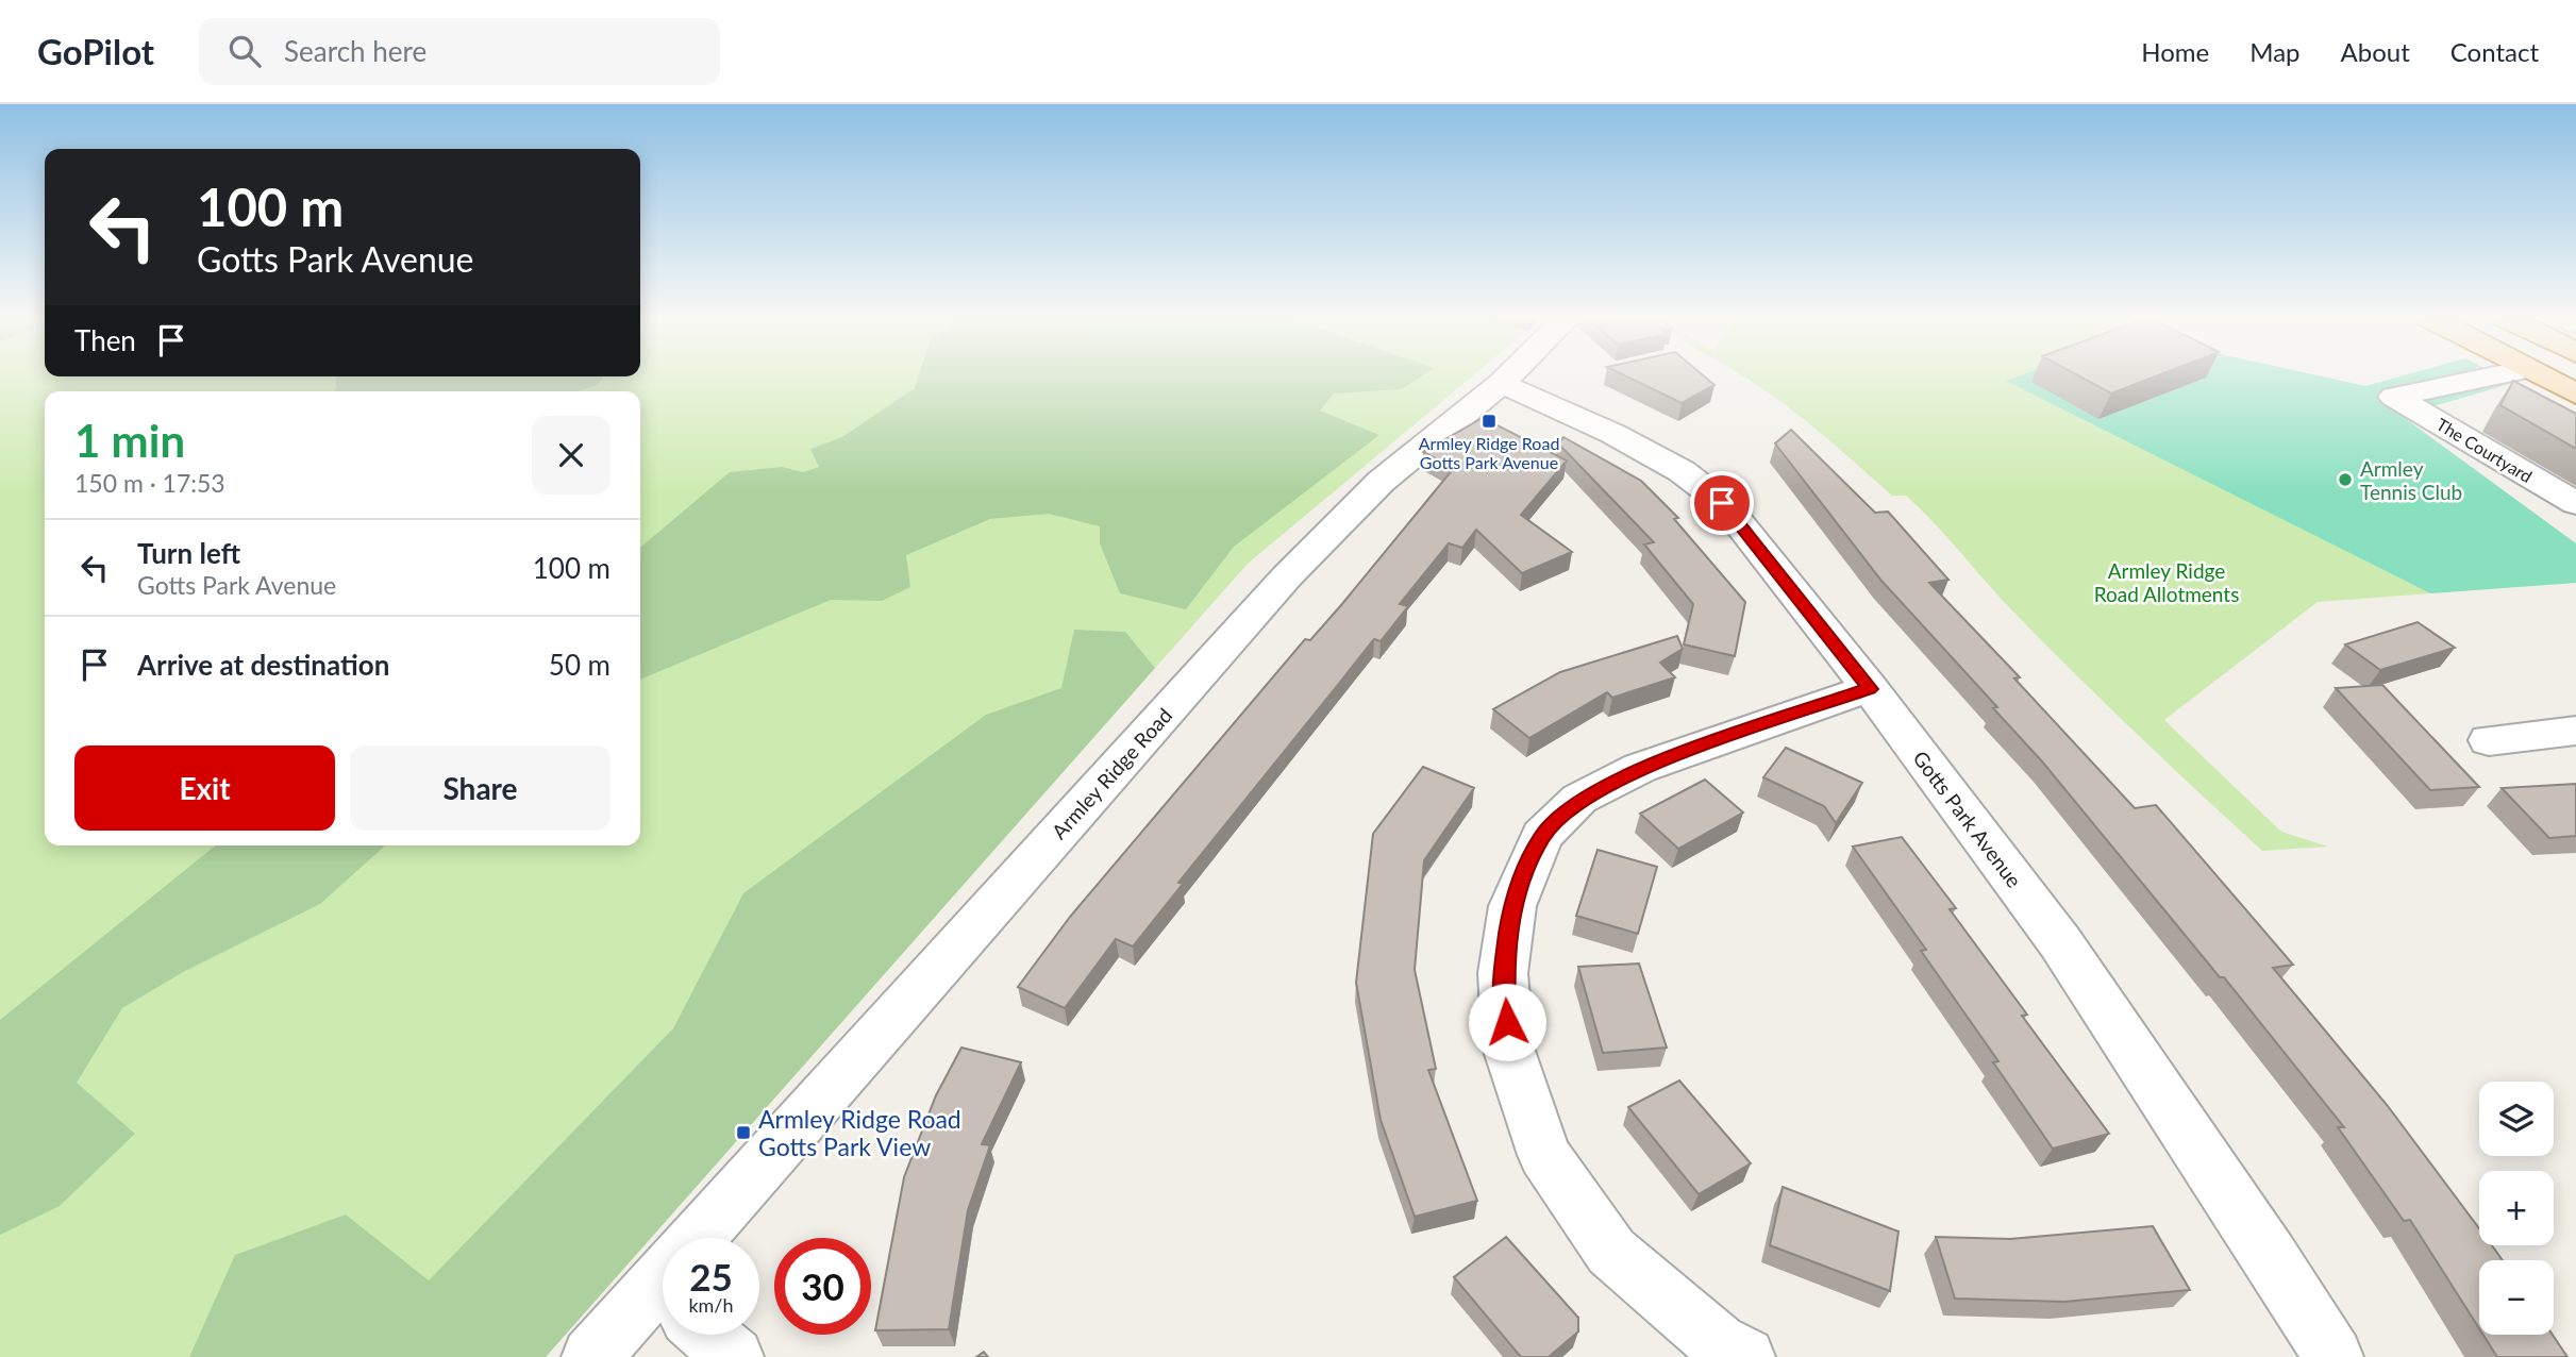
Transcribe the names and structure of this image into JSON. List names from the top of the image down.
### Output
{
  "streets": {
    "street": ["The Courtyard", "Armley Ridge Road", "Gotts Park Avenue"]
  },
  "crossings": [
    ["Armley Ridge Road", "Gotts Park Avenue"]
  ],
  "parks": ["Armley Ridge Road Allotments"],
  "places": {
    "transit": ["Armley Ridge Road Gotts Park Avenue", "Armley Ridge Road Gotts Park View"],
    "other": ["Armley Tennis Club"]
  },
  "page": {
    "header": "GoPilot",
    "search": "Search here",
    "nav": [
      "Home",
      "Map",
      "About",
      "Contact"
    ],
    "turn": ["100 m", "Gotts Park Avenue"],
    "then": "Then",
    "heading": ["1 min", "150 m · 17:53"],
    "list": [
      {
        "name": "Turn left",
        "note": "Gotts Park Avenue",
        "value": "100 m"
      },
      {
        "name": "Arrive at destination",
        "value": "50 m"
      }
    ],
    "buttons": ["Exit", "Share"],
    "map_buttons": ["+", "−"],
    "speed": "25 km/h",
    "limit": "30"
  }
}
